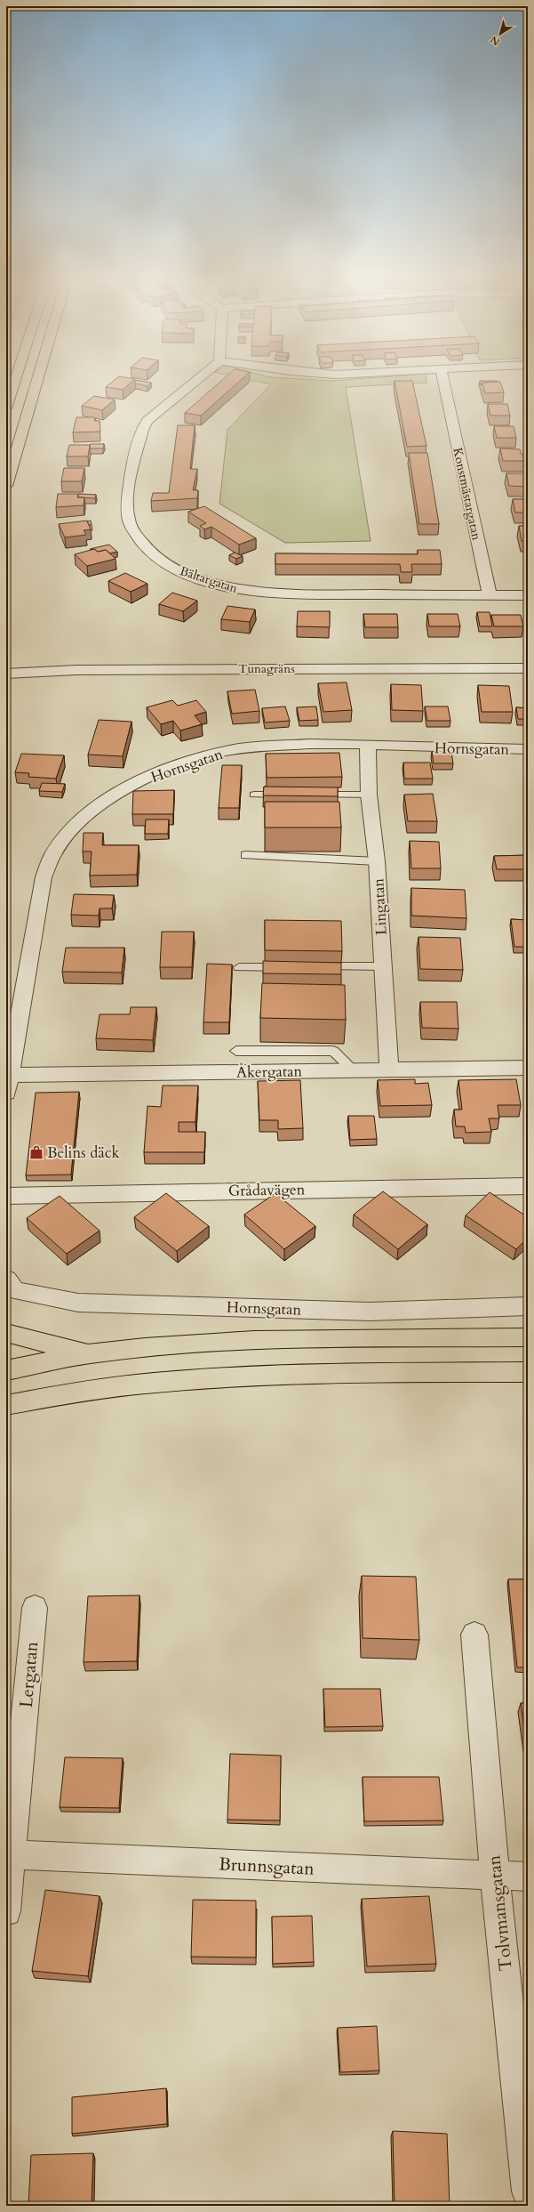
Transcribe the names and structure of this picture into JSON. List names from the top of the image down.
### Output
{
  "streets": {
    "street": [
      "Konstmästargatan",
      "Bältargatan",
      "Tunagräns",
      "Hornsgatan",
      "Lingatan",
      "Åkergatan",
      "Grådavägen",
      "Lergatan",
      "Brunnsgatan",
      "Tolvmansgatan"
    ]
  },
  "crossings": [
    ["Konstmästargatan", "Bältargatan"],
    ["Hornsgatan", "Lingatan"],
    ["Hornsgatan", "Åkergatan"],
    ["Lingatan", "Åkergatan"],
    ["Lergatan", "Brunnsgatan"],
    ["Brunnsgatan", "Tolvmansgatan"]
  ],
  "places": {
    "shop": ["Belins däck"]
  },
  "north": "bottom left"
}
